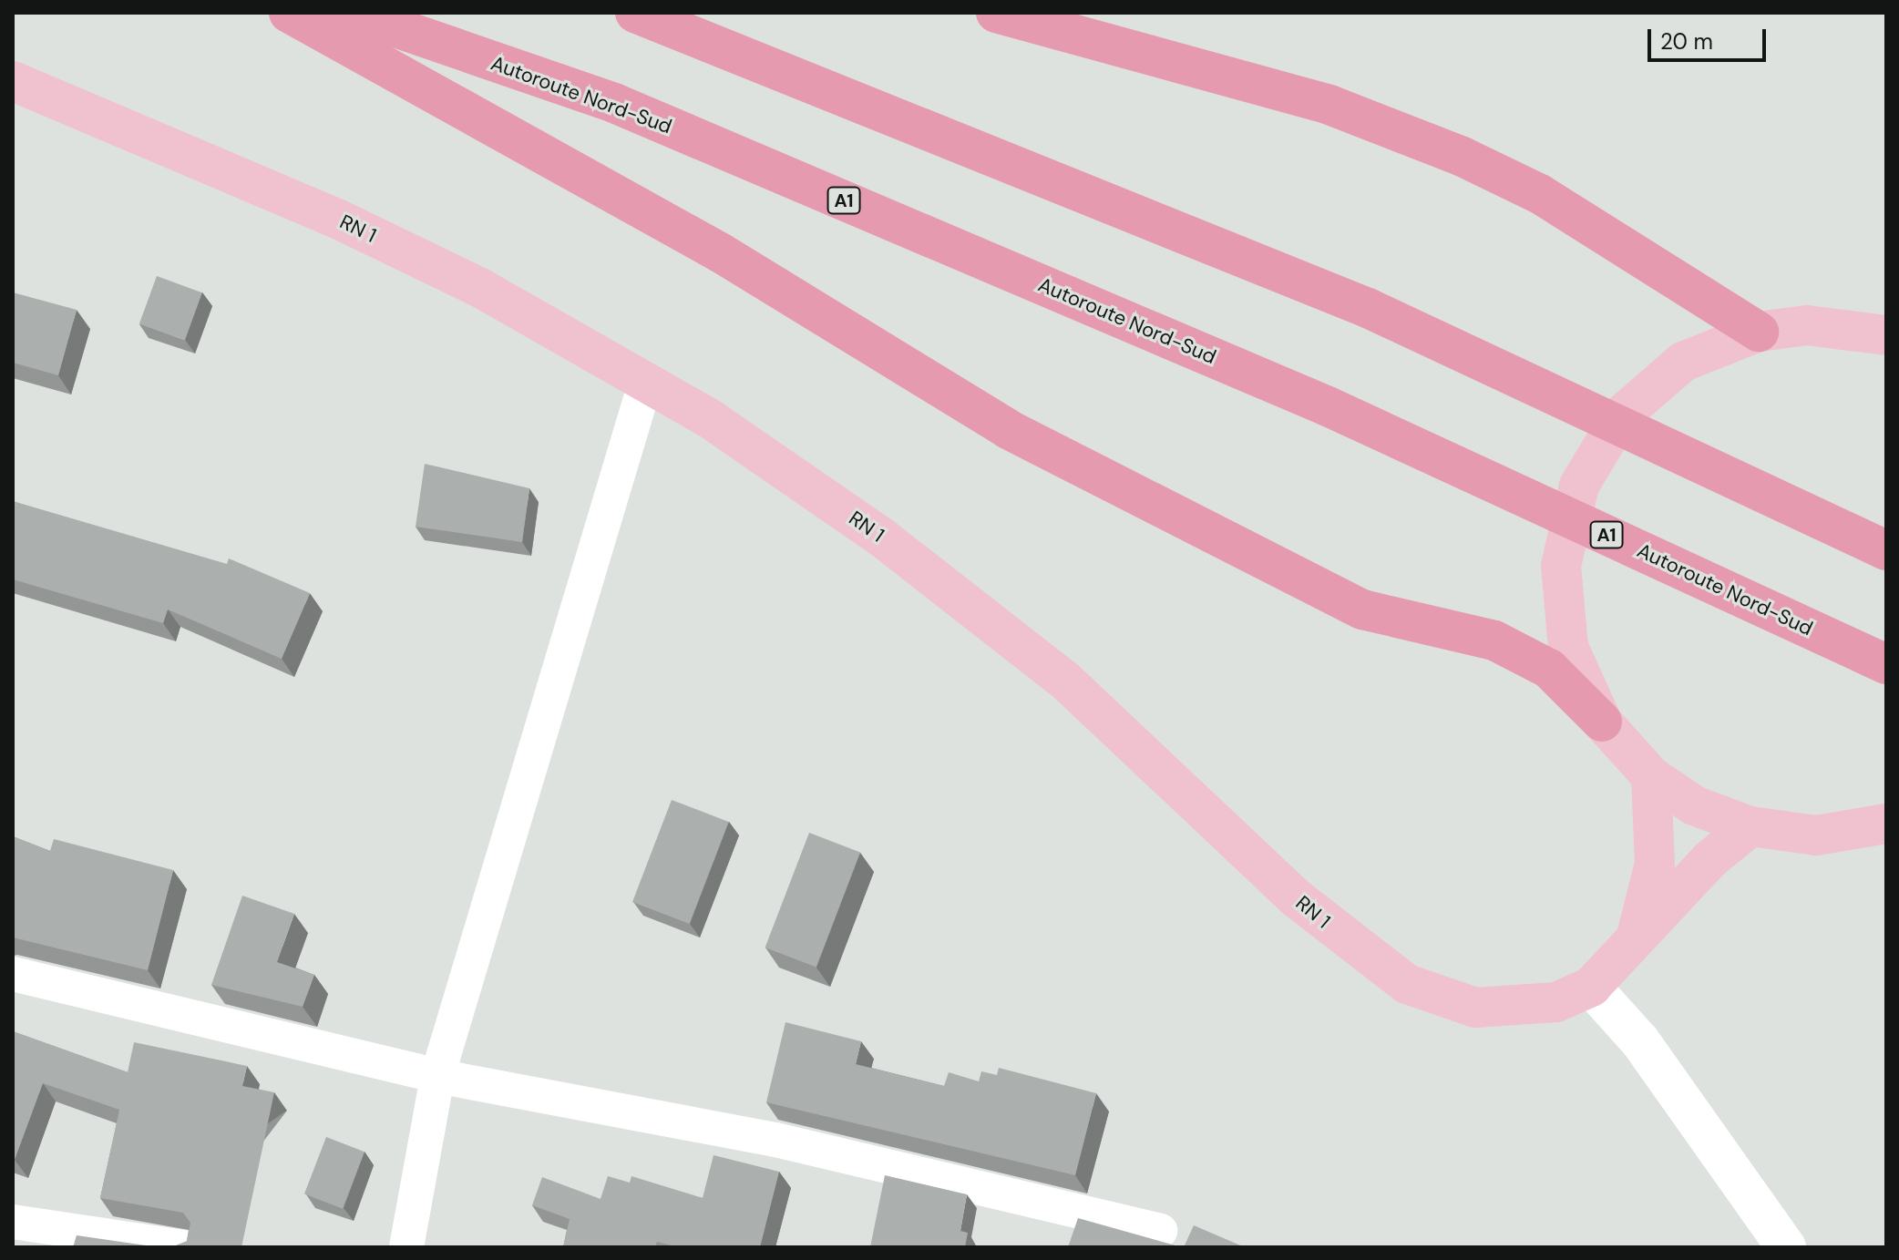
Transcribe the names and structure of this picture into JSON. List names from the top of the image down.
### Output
{
  "streets": {
    "highway": ["Autoroute Nord-Sud", "A1"],
    "main road": ["RN 1"]
  },
  "scale_bar": "20 m"
}
